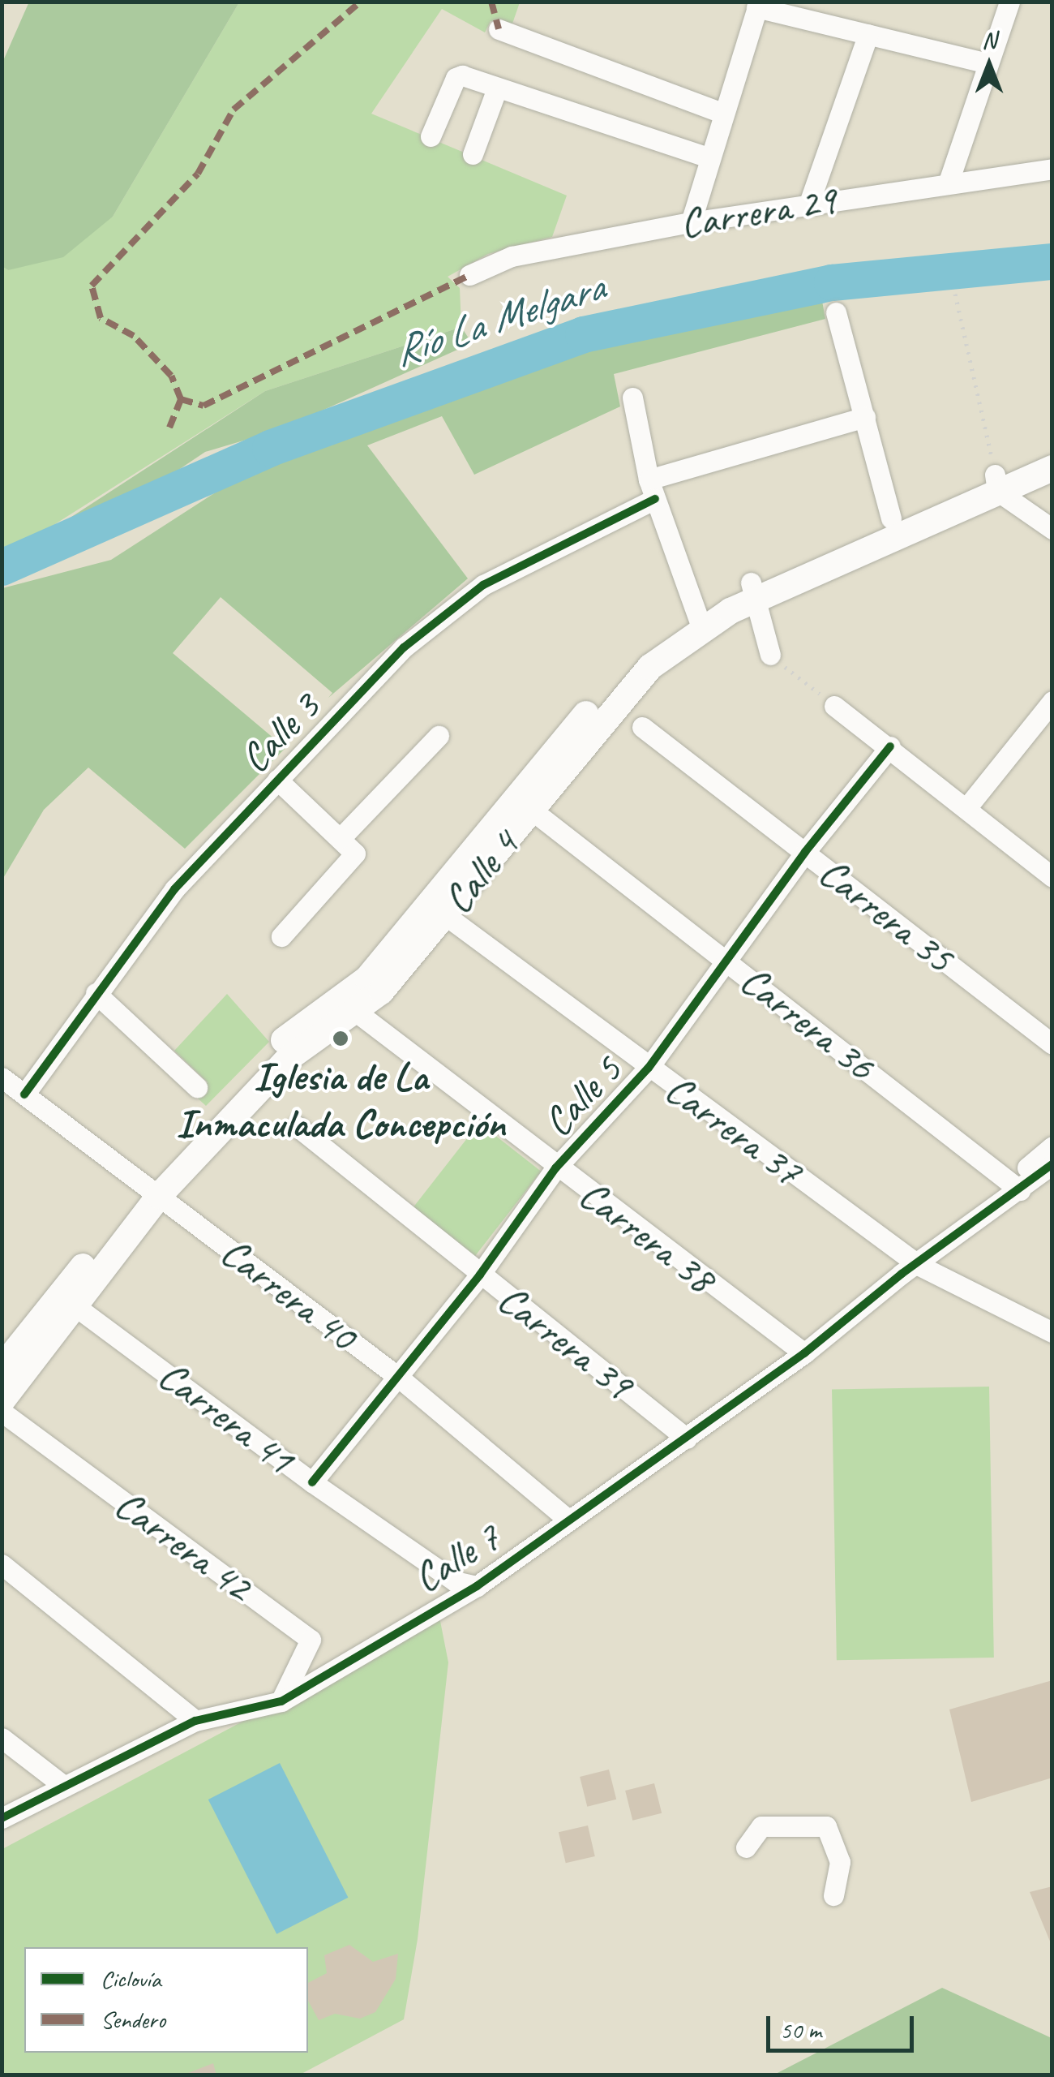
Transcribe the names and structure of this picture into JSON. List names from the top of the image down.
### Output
{
  "streets": {
    "main road": ["Calle 4"],
    "street": [
      "Carrera 29",
      "Calle 3",
      "Carrera 35",
      "Carrera 36",
      "Calle 5",
      "Carrera 37",
      "Carrera 38",
      "Carrera 40",
      "Carrera 39",
      "Carrera 41",
      "Carrera 42",
      "Calle 7"
    ]
  },
  "crossings": [
    ["Calle 3", "Carrera 40"],
    ["Calle 4", "Carrera 36"],
    ["Calle 4", "Carrera 37"],
    ["Calle 4", "Carrera 38"],
    ["Calle 4", "Carrera 40"],
    ["Calle 4", "Carrera 41"],
    ["Carrera 35", "Calle 5"],
    ["Carrera 36", "Calle 5"],
    ["Carrera 36", "Calle 7"],
    ["Calle 5", "Carrera 37"],
    ["Calle 5", "Carrera 38"],
    ["Calle 5", "Carrera 40"],
    ["Calle 5", "Carrera 39"],
    ["Calle 5", "Carrera 41"],
    ["Carrera 37", "Calle 7"],
    ["Carrera 38", "Calle 7"],
    ["Carrera 40", "Calle 7"],
    ["Carrera 39", "Calle 7"],
    ["Carrera 41", "Calle 7"],
    ["Carrera 42", "Calle 7"]
  ],
  "water": ["Río La Melgara"],
  "places": ["Iglesia de La Inmaculada Concepción"],
  "legend": ["Ciclovía", "Sendero"],
  "scale_bar": "50 m",
  "north": "top"
}
